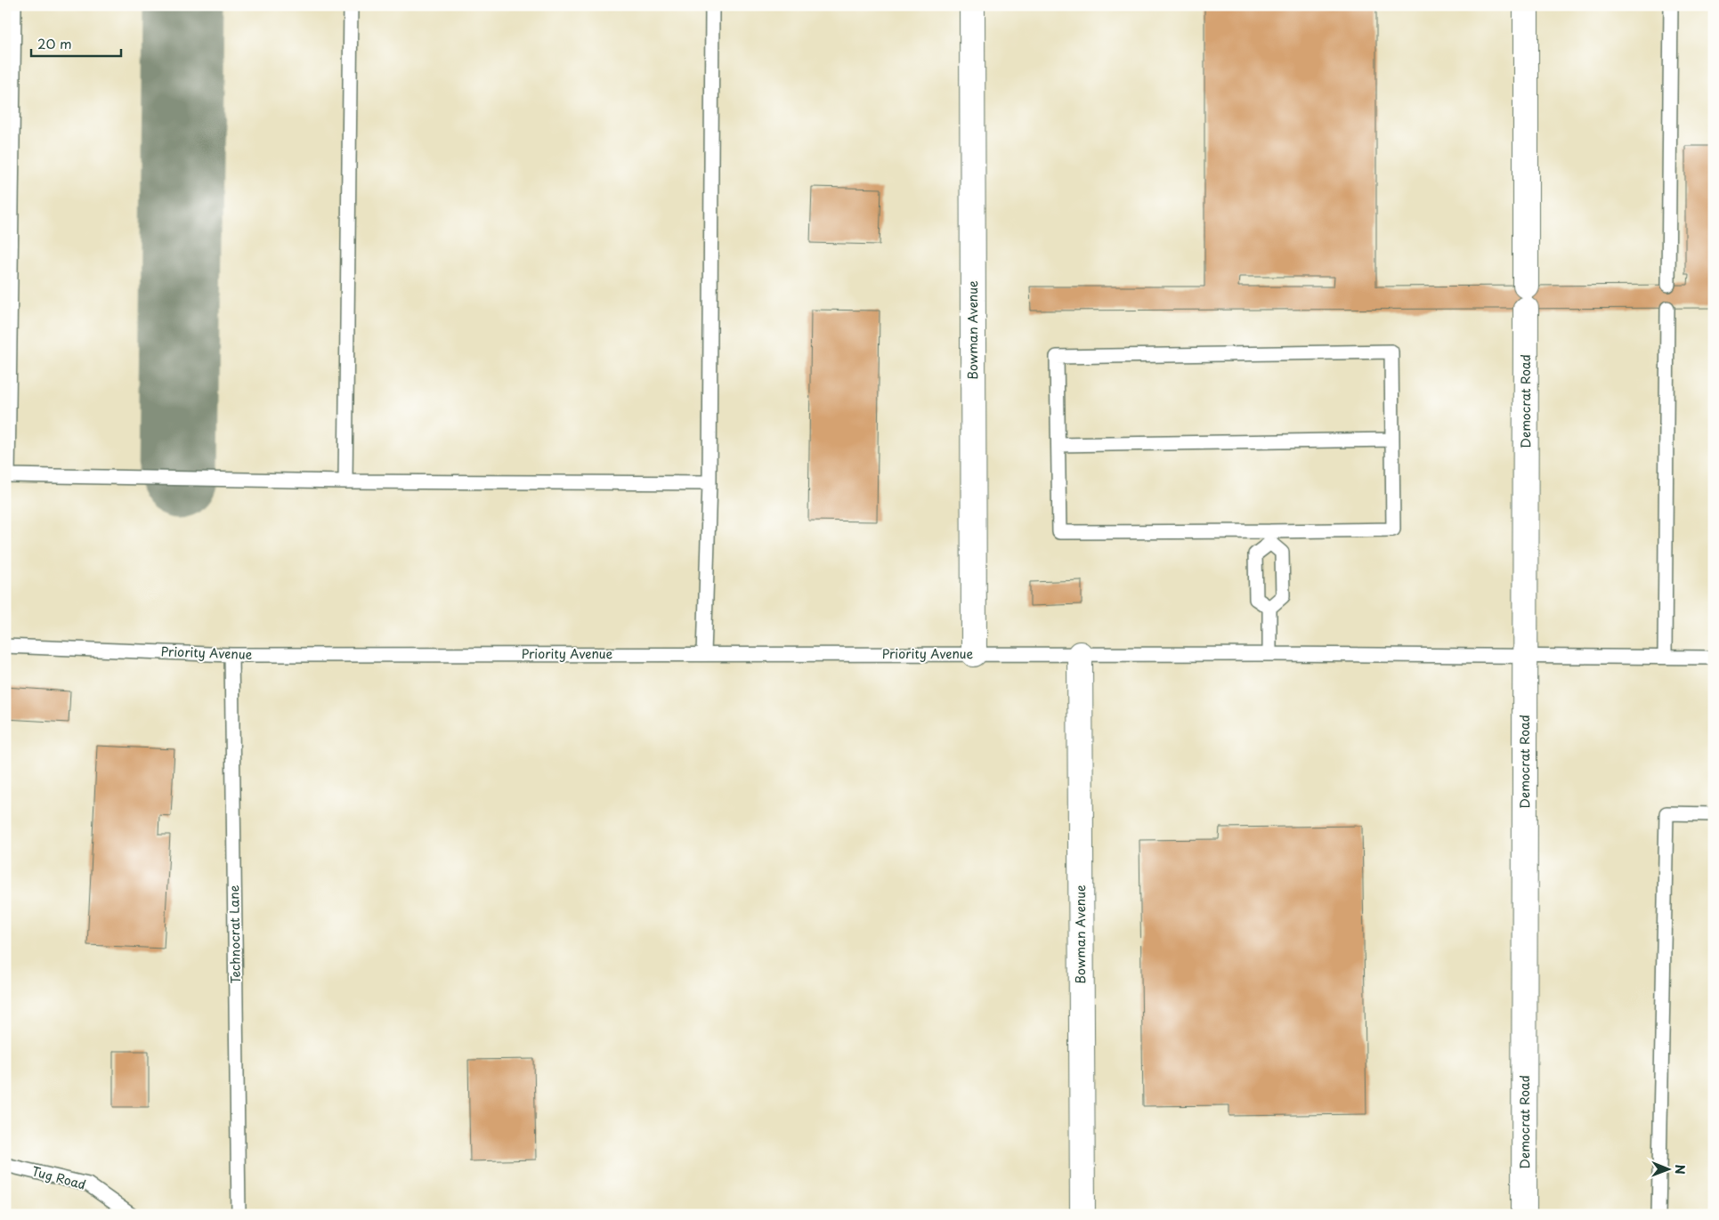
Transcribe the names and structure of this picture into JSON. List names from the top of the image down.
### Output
{
  "streets": {
    "street": ["Bowman Avenue", "Democrat Road"],
    "lane": ["Priority Avenue", "Technocrat Lane", "Tug Road"]
  },
  "crossings": [
    ["Bowman Avenue", "Priority Avenue"],
    ["Democrat Road", "Priority Avenue"],
    ["Priority Avenue", "Technocrat Lane"]
  ],
  "scale_bar": "20 m",
  "north": "right"
}
